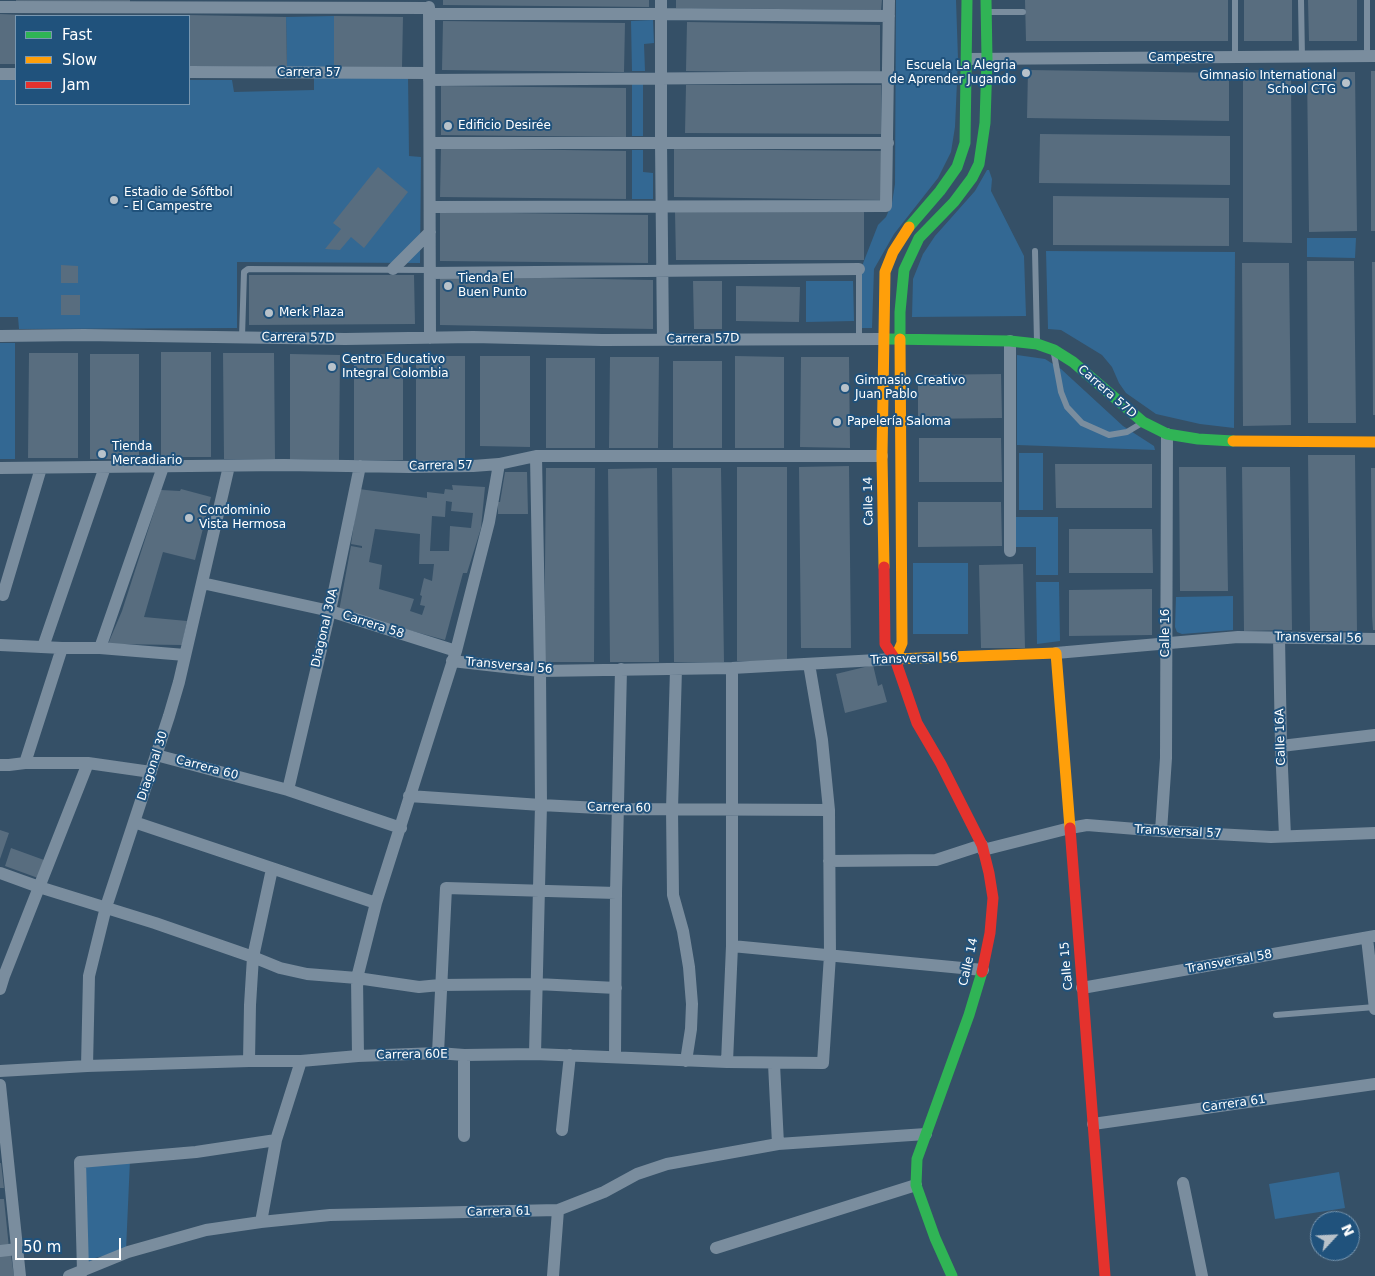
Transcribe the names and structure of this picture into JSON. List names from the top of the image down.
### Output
{
  "streets": {
    "street": [
      "Campestre",
      "Carrera 57",
      "Carrera 57D",
      "Calle 14",
      "Carrera 58",
      "Diagonal 30A",
      "Calle 16",
      "Transversal 56",
      "Calle 16A",
      "Diagonal 30",
      "Carrera 60",
      "Transversal 57",
      "Transversal 58",
      "Calle 15",
      "Carrera 60E",
      "Carrera 61"
    ]
  },
  "crossings": [
    ["Carrera 57", "Calle 14"],
    ["Carrera 57", "Diagonal 30A"],
    ["Carrera 57", "Diagonal 30"],
    ["Carrera 57D", "Calle 14"],
    ["Carrera 57D", "Calle 16"],
    ["Calle 14", "Transversal 56"],
    ["Calle 14", "Transversal 57"],
    ["Calle 14", "Carrera 61"],
    ["Carrera 58", "Diagonal 30A"],
    ["Carrera 58", "Transversal 56"],
    ["Carrera 58", "Diagonal 30"],
    ["Diagonal 30A", "Carrera 60"],
    ["Calle 16", "Transversal 56"],
    ["Calle 16", "Transversal 57"],
    ["Transversal 56", "Calle 16A"],
    ["Transversal 56", "Calle 15"],
    ["Calle 16A", "Transversal 57"],
    ["Diagonal 30", "Carrera 60"],
    ["Diagonal 30", "Carrera 60E"],
    ["Transversal 57", "Calle 15"],
    ["Transversal 58", "Calle 15"],
    ["Calle 15", "Carrera 61"]
  ],
  "places": [
    "Escuela La Alegria de Aprender Jugando",
    "Gimnasio International School CTG",
    "Edificio Desirée",
    "Estadio de Sóftbol - El Campestre",
    "Tienda El Buen Punto",
    "Merk Plaza",
    "Centro Educativo Integral Colombia",
    "Gimnasio Creativo Juan Pablo",
    "Papelería Saloma",
    "Tienda Mercadiario",
    "Condominio Vista Hermosa"
  ],
  "legend": ["Fast", "Slow", "Jam"],
  "scale_bar": "50 m",
  "north": "top right"
}
